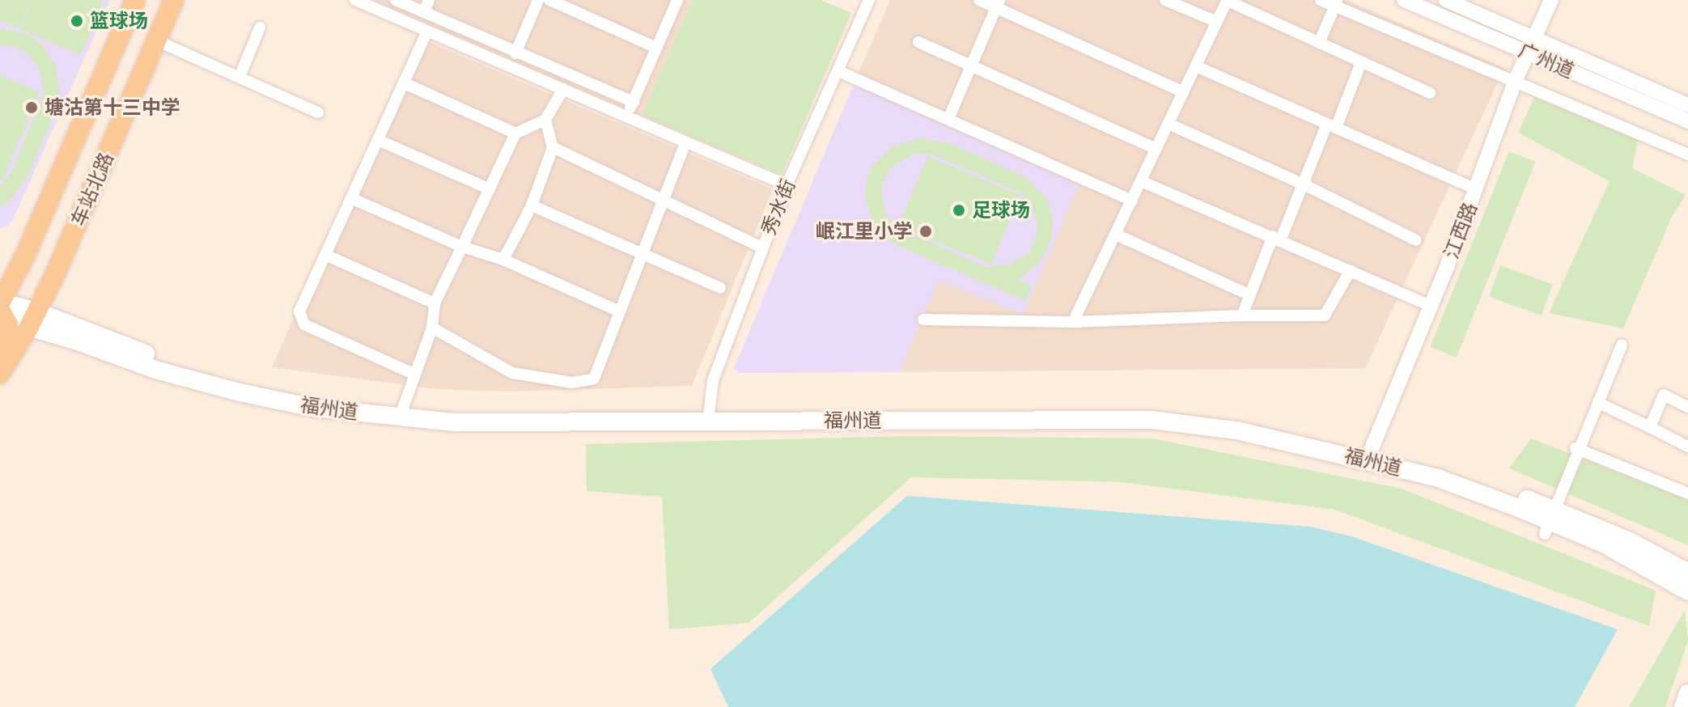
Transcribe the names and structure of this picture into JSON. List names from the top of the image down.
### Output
{
  "streets": {
    "main road": ["车站北路", "福州道"],
    "street": ["广州道", "秀水街", "江西路"]
  },
  "crossings": [
    ["广州道", "江西路"],
    ["车站北路", "福州道"],
    ["秀水街", "福州道"],
    ["江西路", "福州道"]
  ],
  "places": [
    "篮球场",
    "塘沽第十三中学",
    "足球场",
    "岷江里小学"
  ]
}
